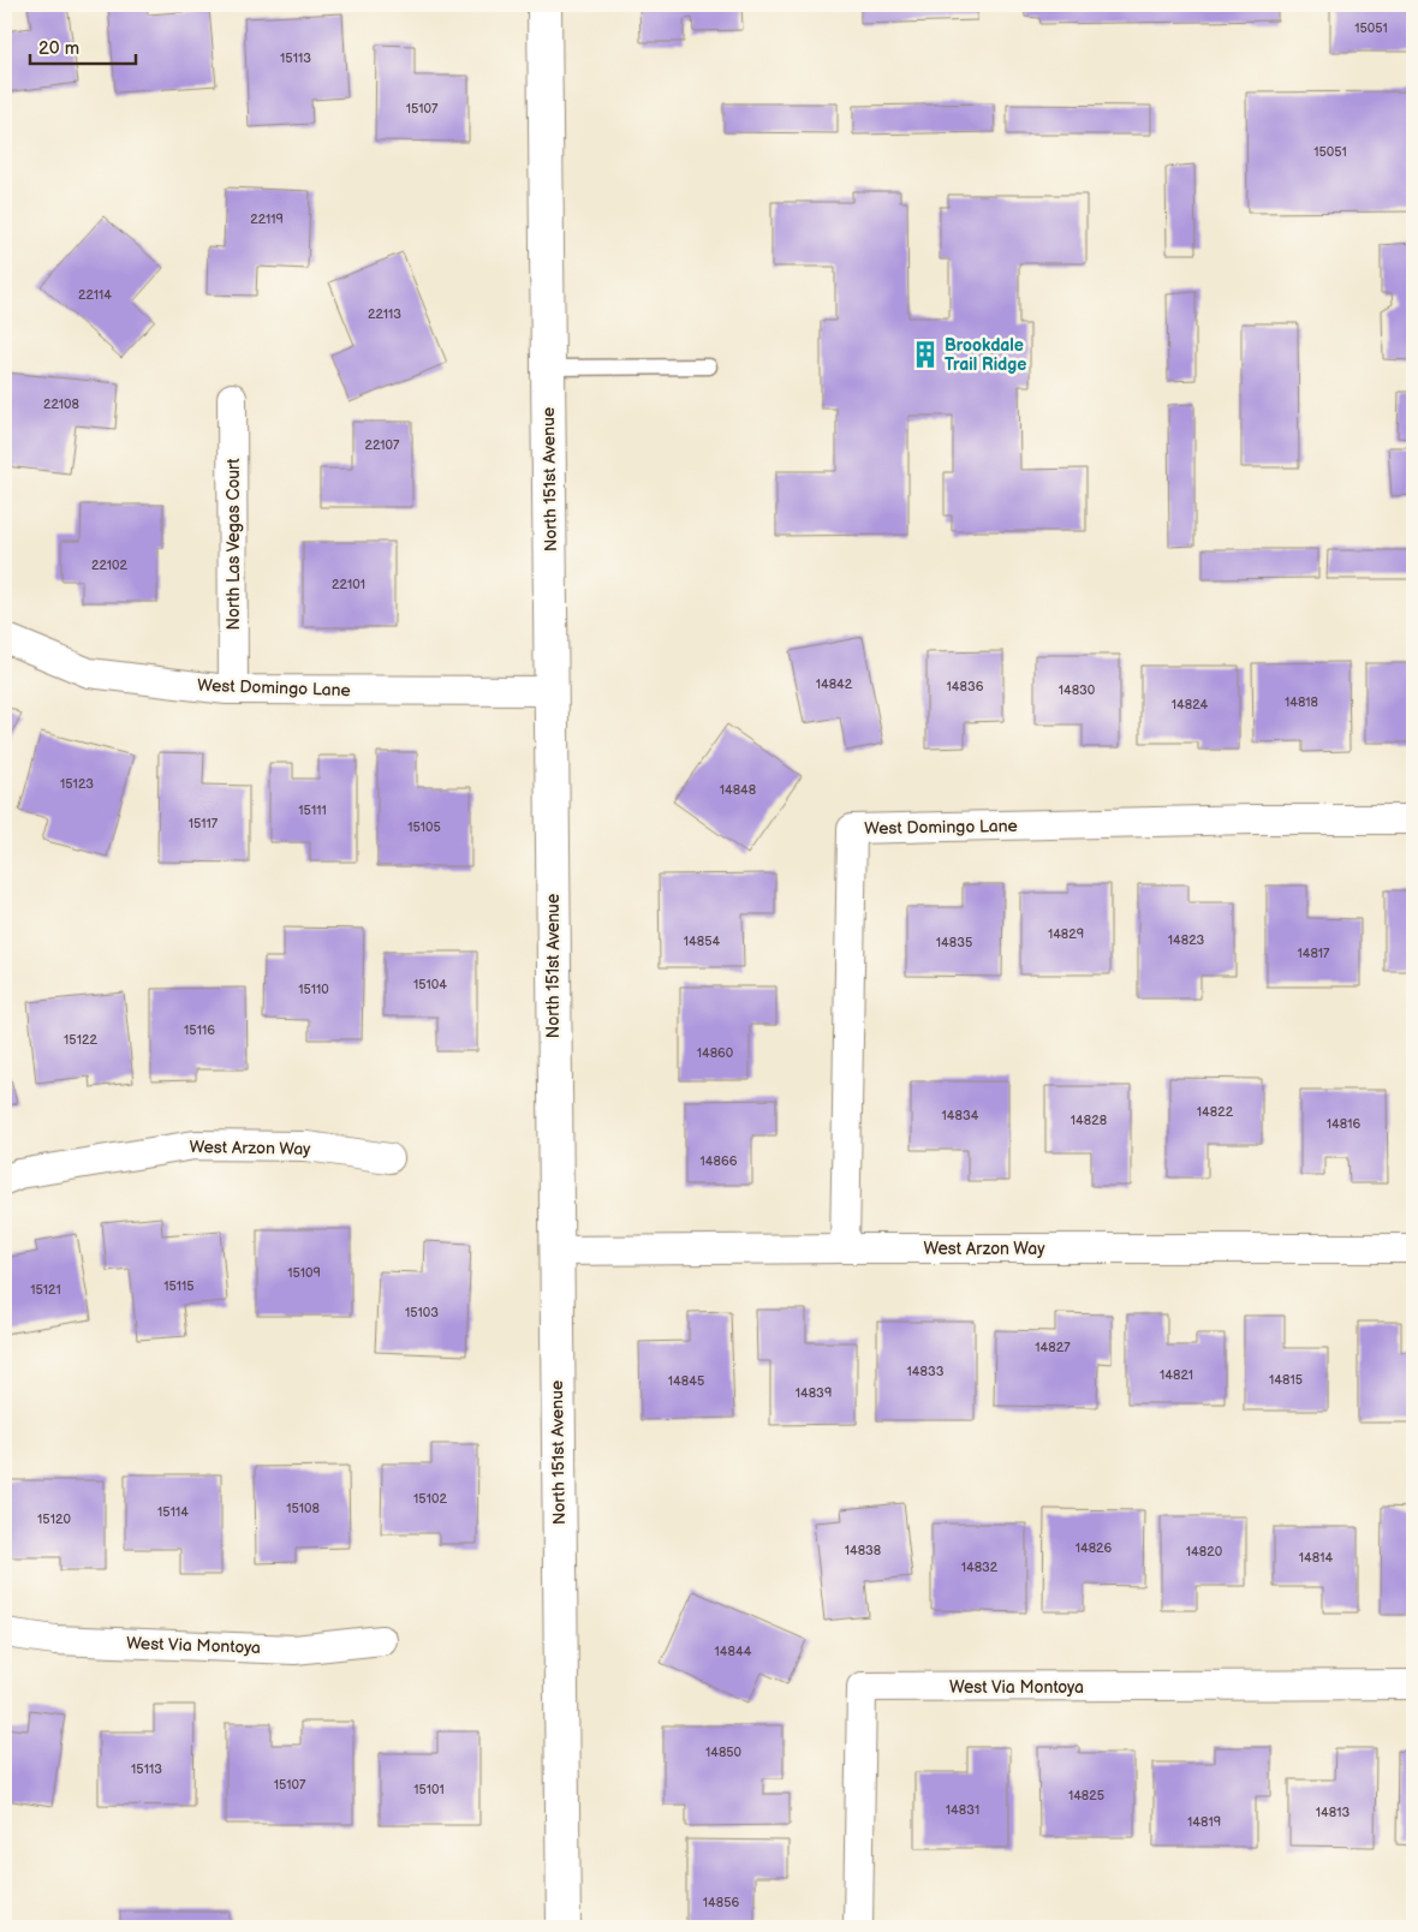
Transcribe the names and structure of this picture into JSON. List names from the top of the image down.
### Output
{
  "streets": {
    "street": [
      "North 151st Avenue",
      "North Las Vegas Court",
      "West Domingo Lane",
      "West Arzon Way",
      "West Via Montoya"
    ]
  },
  "crossings": [
    ["North 151st Avenue", "West Domingo Lane"],
    ["North 151st Avenue", "West Arzon Way"],
    ["North Las Vegas Court", "West Domingo Lane"],
    ["West Domingo Lane", "West Arzon Way"]
  ],
  "places": {
    "building": ["Brookdale Trail Ridge"]
  },
  "house_numbers": [
    "15051",
    "15113",
    "15107",
    "15051",
    "22119",
    "22114",
    "22113",
    "22108",
    "22107",
    "22102",
    "22101",
    "14842",
    "14836",
    "14830",
    "14818",
    "14824",
    "15123",
    "14848",
    "15111",
    "15117",
    "15105",
    "14829",
    "14823",
    "14854",
    "14835",
    "14817",
    "15104",
    "15110",
    "15116",
    "15122",
    "14860",
    "14822",
    "14834",
    "14828",
    "14816",
    "14866",
    "15109",
    "15115",
    "15121",
    "15103",
    "14827",
    "14833",
    "14821",
    "14815",
    "14845",
    "14839",
    "15102",
    "15108",
    "15114",
    "15120",
    "14826",
    "14838",
    "14820",
    "14814",
    "14832",
    "14844",
    "14850",
    "15113",
    "15107",
    "15101",
    "14825",
    "14831",
    "14813",
    "14819",
    "14856"
  ],
  "scale_bar": "20 m"
}
